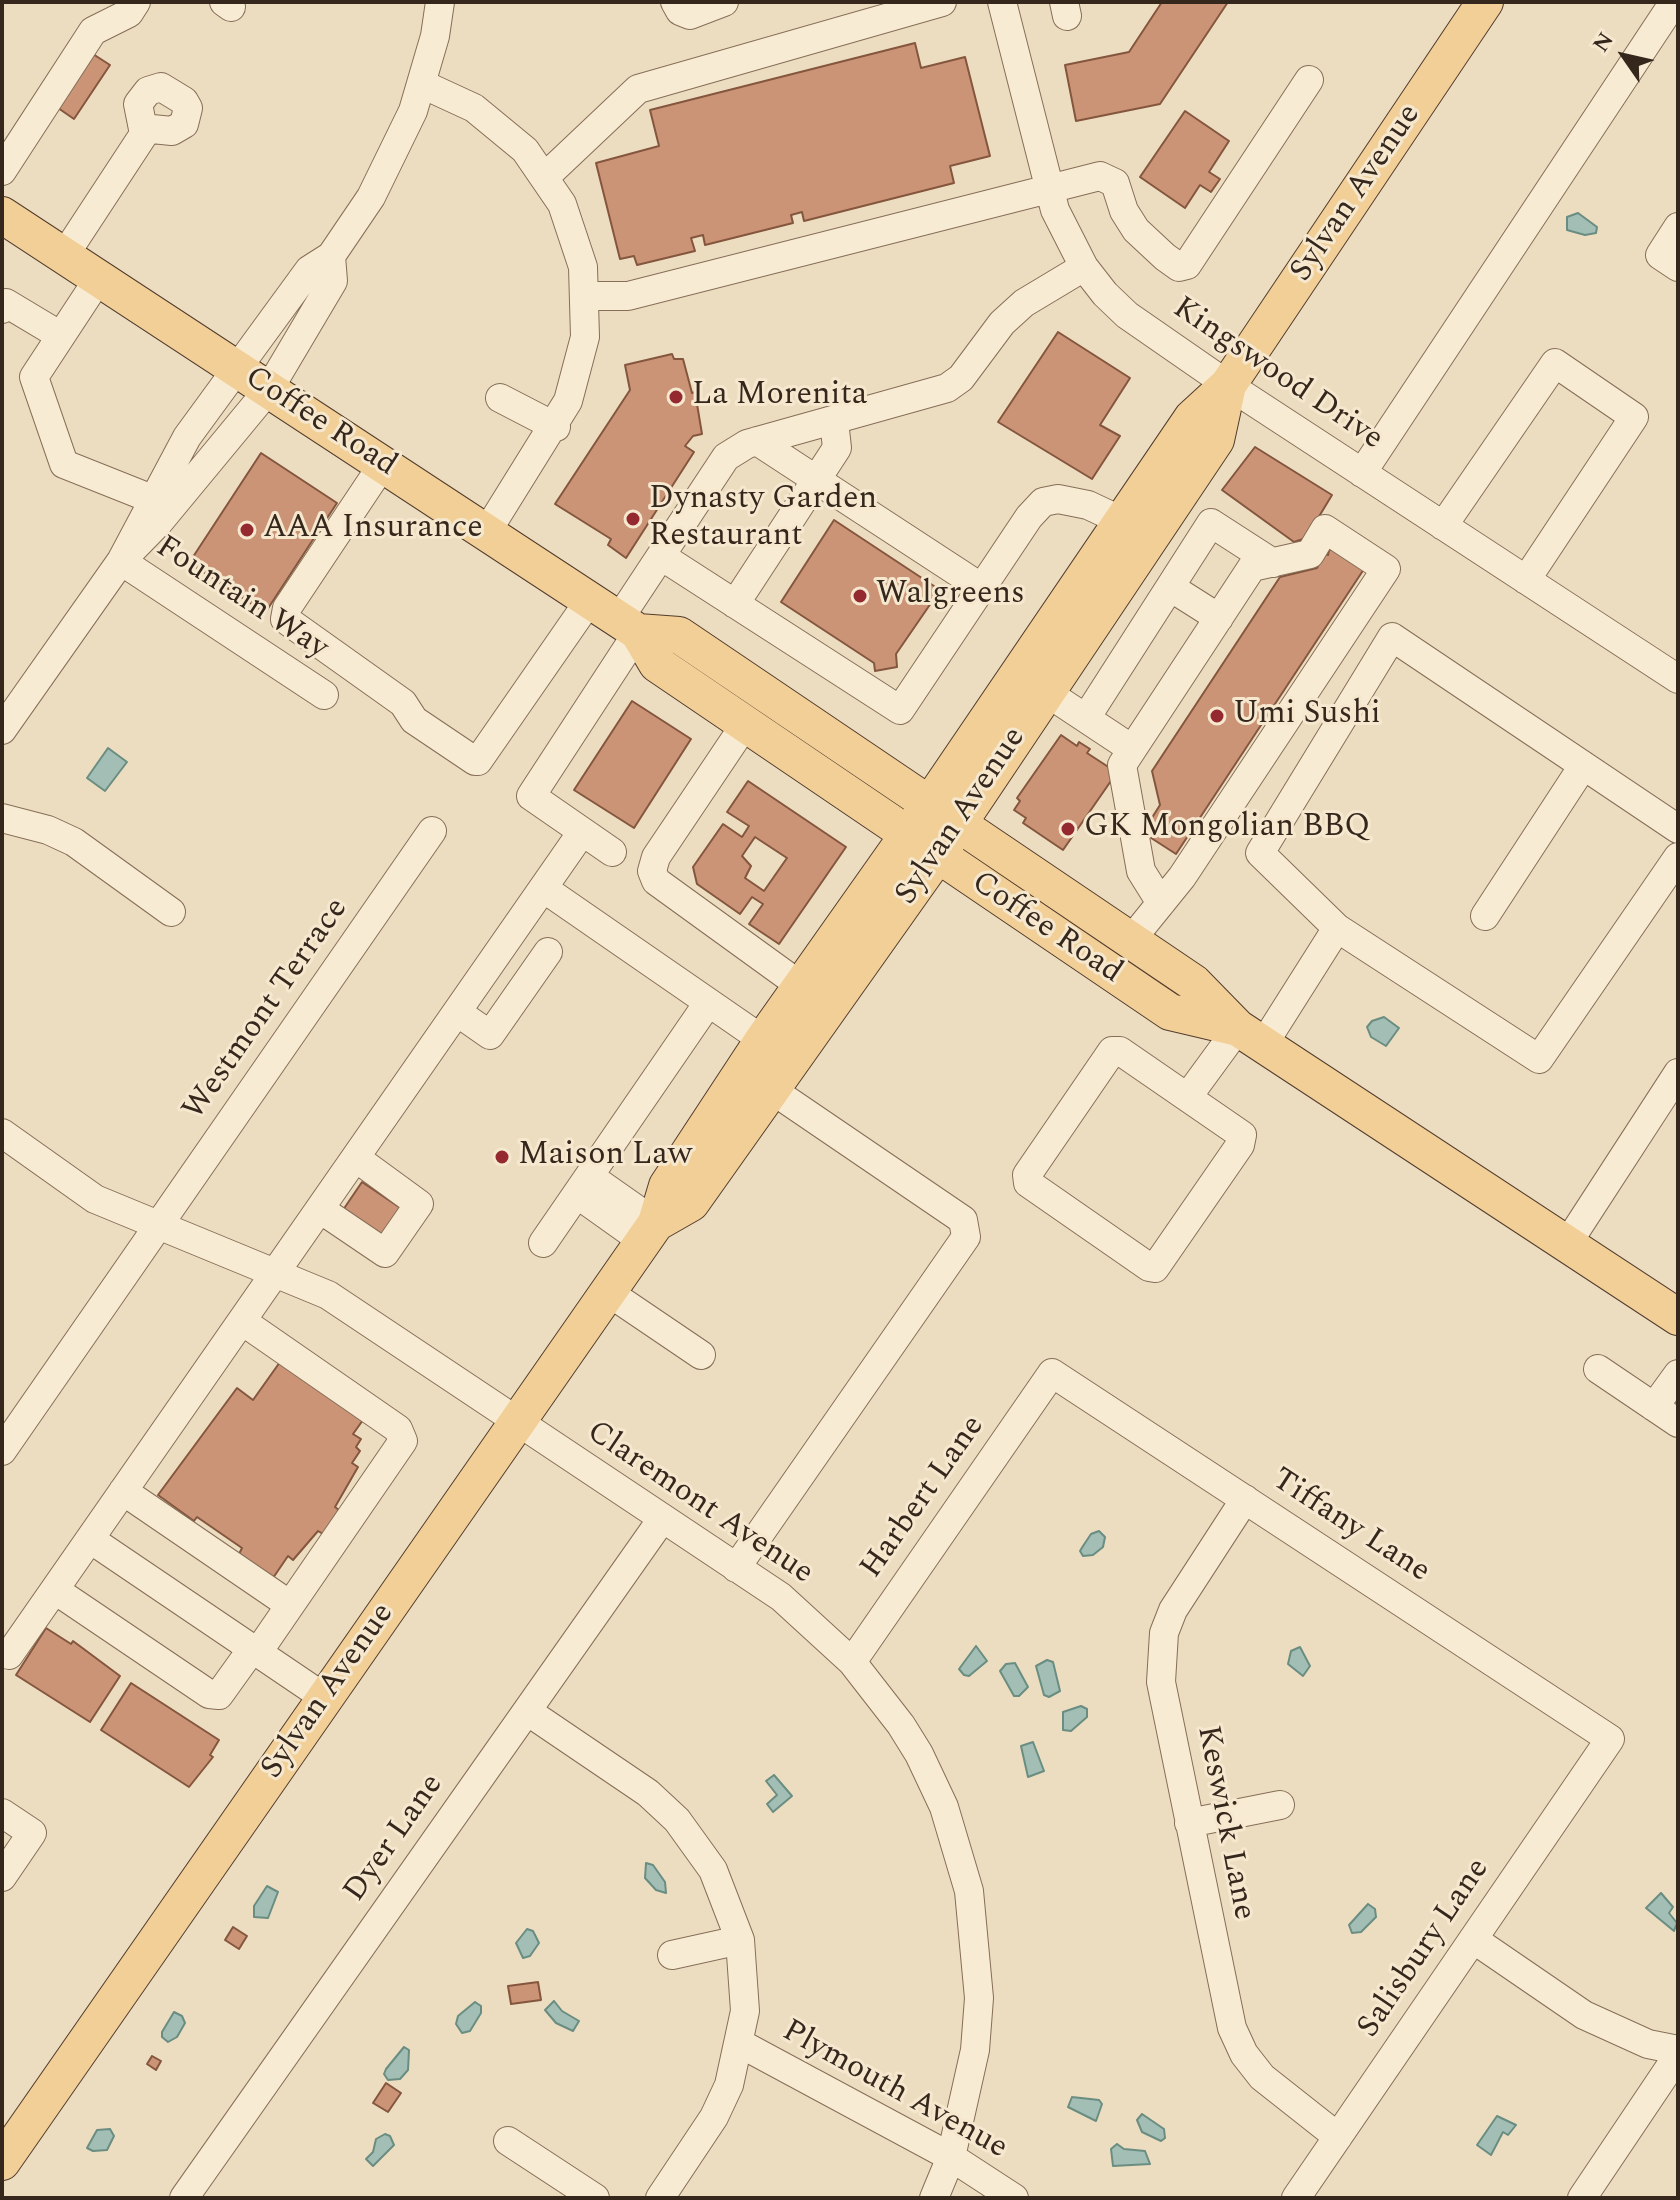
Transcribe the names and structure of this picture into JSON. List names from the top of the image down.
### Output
{
  "streets": {
    "main road": ["Sylvan Avenue", "Coffee Road"],
    "street": [
      "Kingswood Drive",
      "Fountain Way",
      "Westmont Terrace",
      "Harbert Lane",
      "Claremont Avenue",
      "Tiffany Lane",
      "Keswick Lane",
      "Dyer Lane",
      "Salisbury Lane",
      "Plymouth Avenue"
    ]
  },
  "crossings": [
    ["Sylvan Avenue", "Kingswood Drive"],
    ["Sylvan Avenue", "Coffee Road"],
    ["Sylvan Avenue", "Claremont Avenue"],
    ["Westmont Terrace", "Claremont Avenue"],
    ["Harbert Lane", "Claremont Avenue"],
    ["Harbert Lane", "Tiffany Lane"],
    ["Claremont Avenue", "Dyer Lane"],
    ["Claremont Avenue", "Plymouth Avenue"],
    ["Tiffany Lane", "Keswick Lane"],
    ["Tiffany Lane", "Salisbury Lane"],
    ["Keswick Lane", "Salisbury Lane"]
  ],
  "places": [
    "La Morenita",
    "Dynasty Garden Restaurant",
    "AAA Insurance",
    "Walgreens",
    "Umi Sushi",
    "GK Mongolian BBQ",
    "Maison Law"
  ],
  "north": "top left"
}
